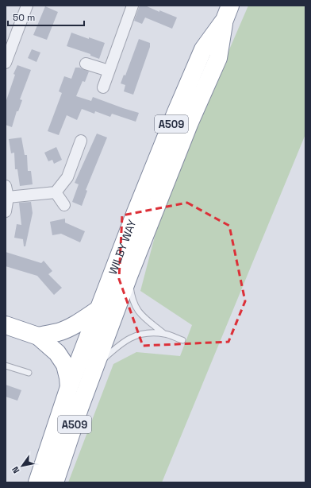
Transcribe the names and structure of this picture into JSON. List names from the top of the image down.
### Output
{
  "streets": {
    "highway": ["A509", "WILBY WAY"]
  },
  "scale_bar": "50 m",
  "north": "bottom left"
}
